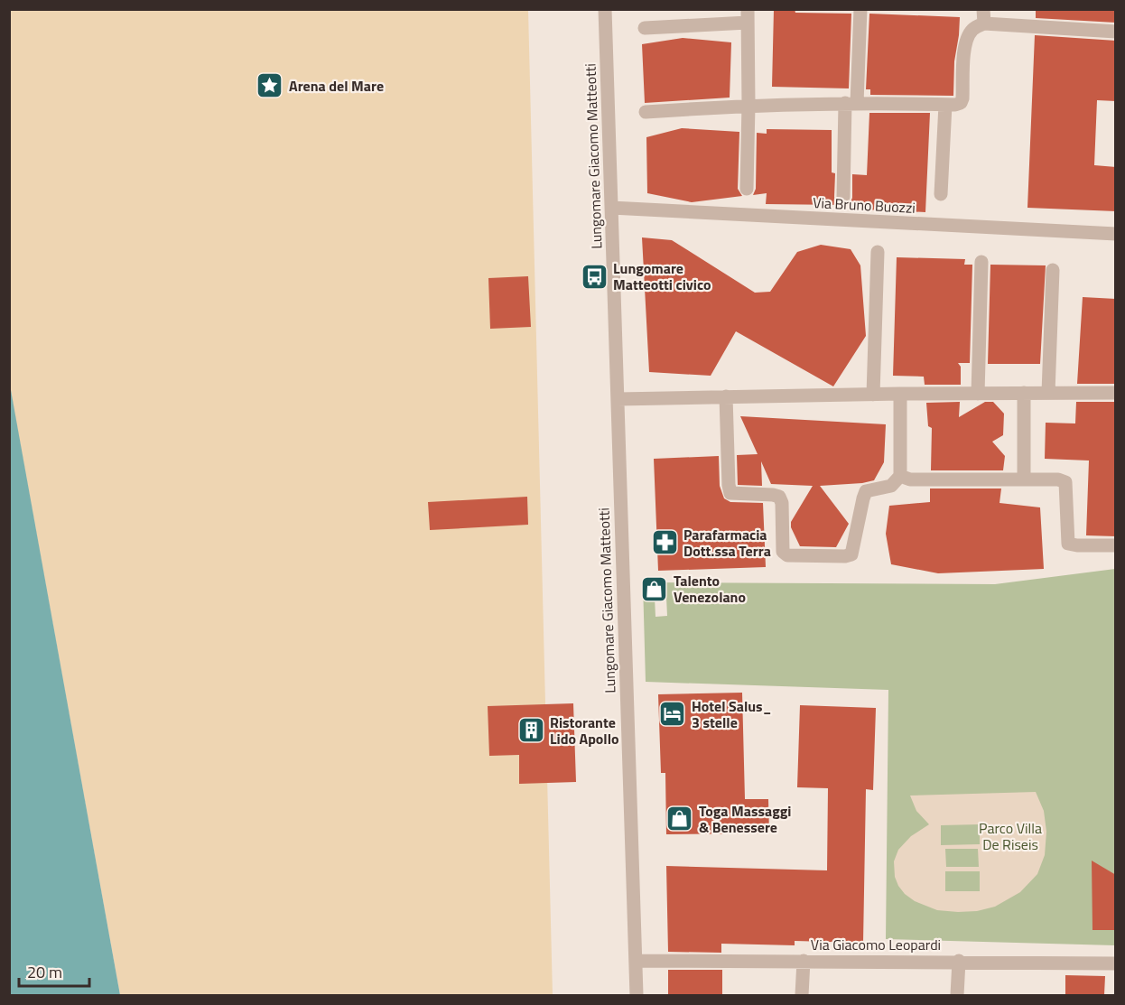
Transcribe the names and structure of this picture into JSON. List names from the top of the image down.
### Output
{
  "streets": {
    "street": ["Lungomare Giacomo Matteotti", "Via Bruno Buozzi", "Via Giacomo Leopardi"]
  },
  "crossings": [
    ["Lungomare Giacomo Matteotti", "Via Bruno Buozzi"],
    ["Lungomare Giacomo Matteotti", "Via Giacomo Leopardi"]
  ],
  "parks": ["Parco Villa De Riseis"],
  "places": {
    "place": ["Arena del Mare"],
    "bus stop": ["Lungomare Matteotti civico"],
    "pharmacy": ["Parafarmacia Dott.ssa Terra"],
    "shop": ["Talento Venezolano", "Toga Massaggi & Benessere"],
    "hotel": ["Hotel Salus_ 3 stelle"],
    "building": ["Ristorante Lido Apollo"]
  },
  "scale_bar": "20 m"
}
